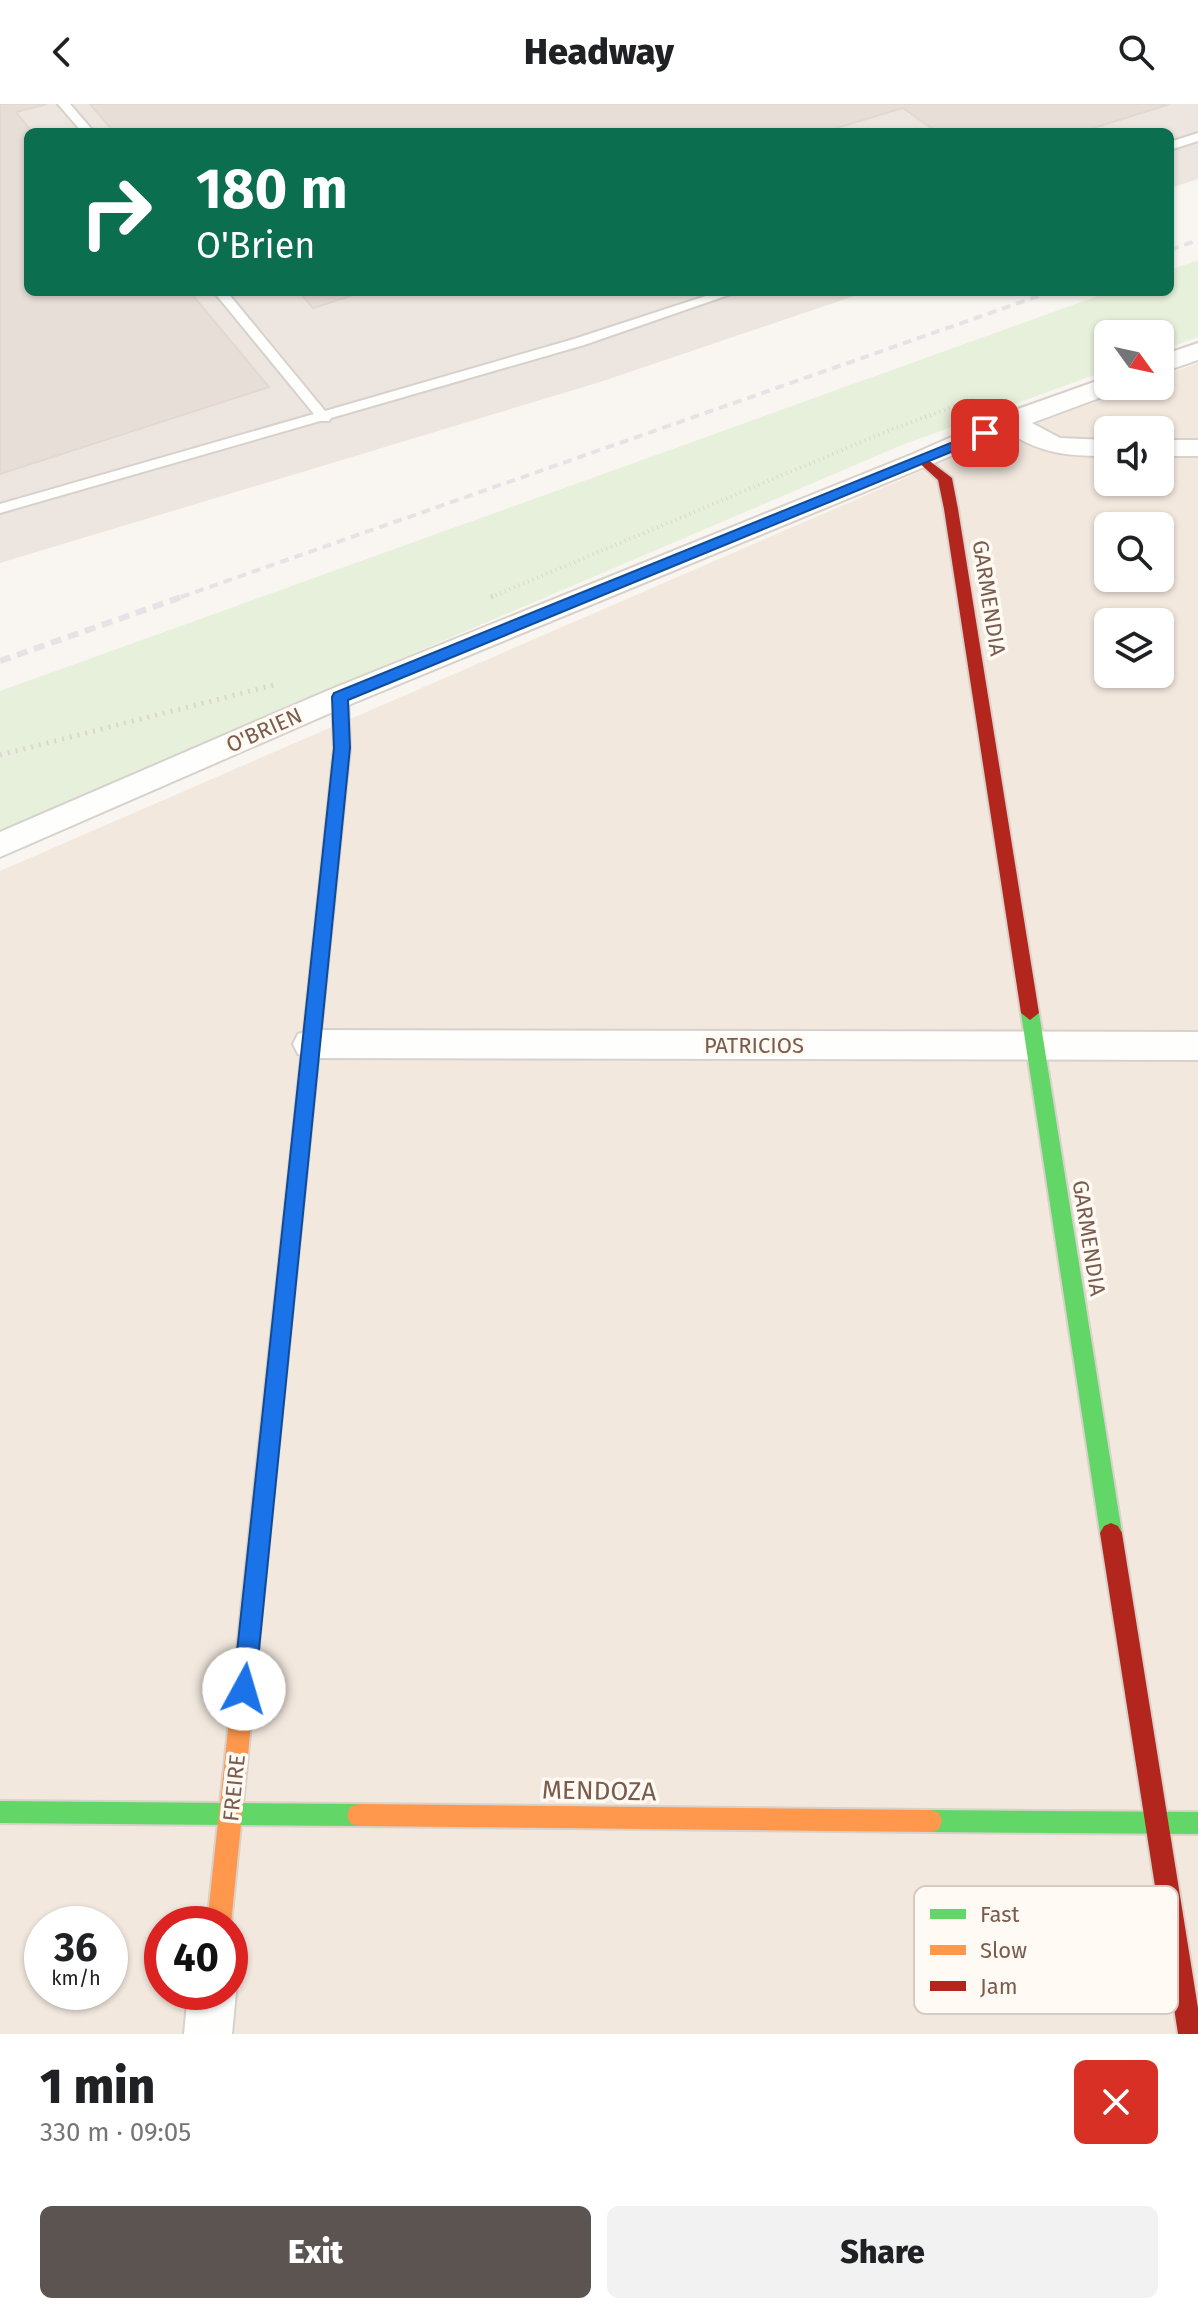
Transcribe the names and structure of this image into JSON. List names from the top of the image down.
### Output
{
  "streets": {
    "street": [
      "GARMENDIA",
      "O'BRIEN",
      "PATRICIOS",
      "FREIRE",
      "MENDOZA"
    ]
  },
  "crossings": [
    ["GARMENDIA", "O'BRIEN"],
    ["GARMENDIA", "PATRICIOS"],
    ["GARMENDIA", "MENDOZA"],
    ["O'BRIEN", "FREIRE"],
    ["PATRICIOS", "FREIRE"],
    ["FREIRE", "MENDOZA"]
  ],
  "legend": ["Fast", "Slow", "Jam"],
  "north": "bottom right",
  "page": {
    "header": "Headway",
    "turn": ["180 m", "O'Brien"],
    "speed": "36 km/h",
    "limit": "40",
    "heading": ["1 min", "330 m · 09:05"],
    "buttons": ["Exit", "Share"]
  }
}
